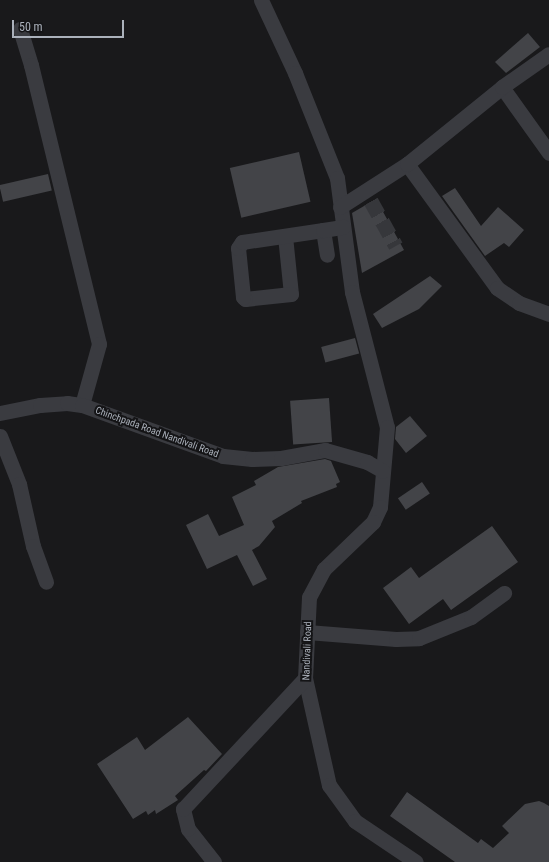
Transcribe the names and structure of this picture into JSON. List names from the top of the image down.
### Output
{
  "streets": {
    "street": ["Chinchpada Road Nandivali Road", "Nandivali Road"]
  },
  "crossings": [
    ["Chinchpada Road Nandivali Road", "Nandivali Road"]
  ],
  "scale_bar": "50 m"
}
